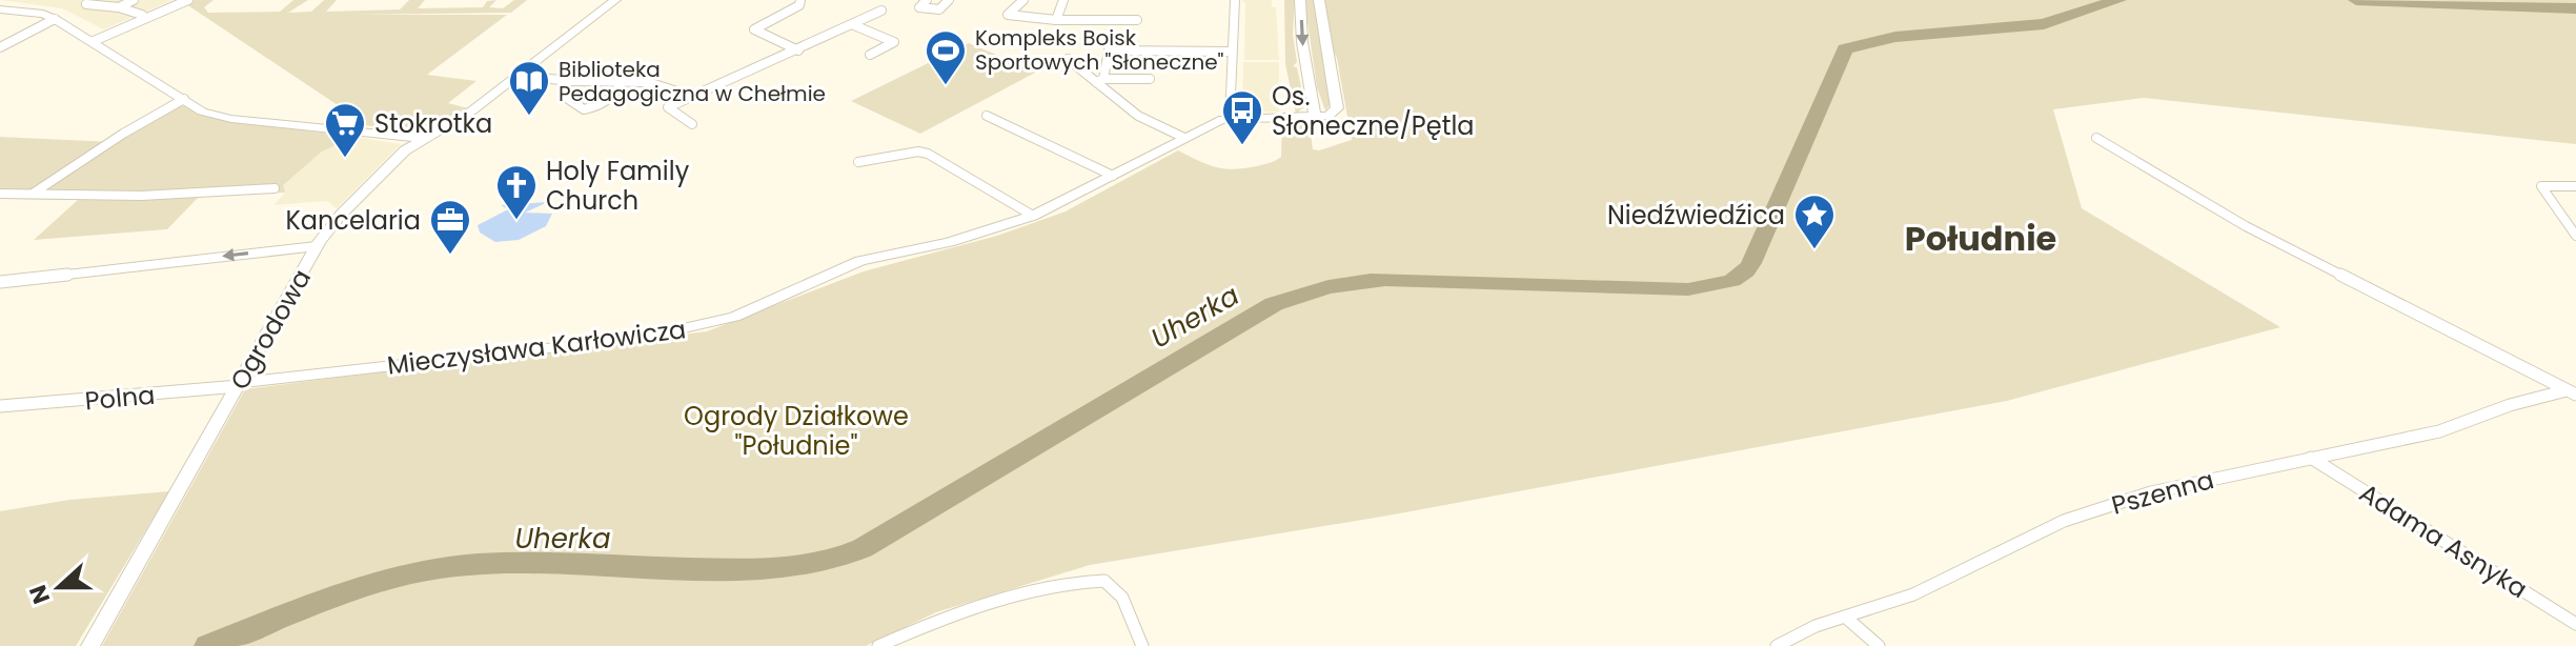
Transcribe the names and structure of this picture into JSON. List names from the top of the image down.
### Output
{
  "streets": {
    "street": [
      "Ogrodowa",
      "Mieczysława Karłowicza",
      "Polna",
      "Pszenna",
      "Adama Asnyka"
    ]
  },
  "crossings": [
    ["Ogrodowa", "Mieczysława Karłowicza"],
    ["Ogrodowa", "Polna"],
    ["Mieczysława Karłowicza", "Polna"],
    ["Pszenna", "Adama Asnyka"]
  ],
  "districts": ["Południe"],
  "water": ["Uherka"],
  "parks": ["Ogrody Działkowe \"Południe\""],
  "places": {
    "sports": ["Kompleks Boisk Sportowych \"Słoneczne\""],
    "library": ["Biblioteka Pedagogiczna w Chełmie"],
    "bus stop": ["Os. Słoneczne/Pętla"],
    "supermarket": ["Stokrotka"],
    "church": ["Holy Family Church"],
    "place": ["Niedźwiedźica"],
    "office": ["Kancelaria"]
  },
  "north": "left"
}
